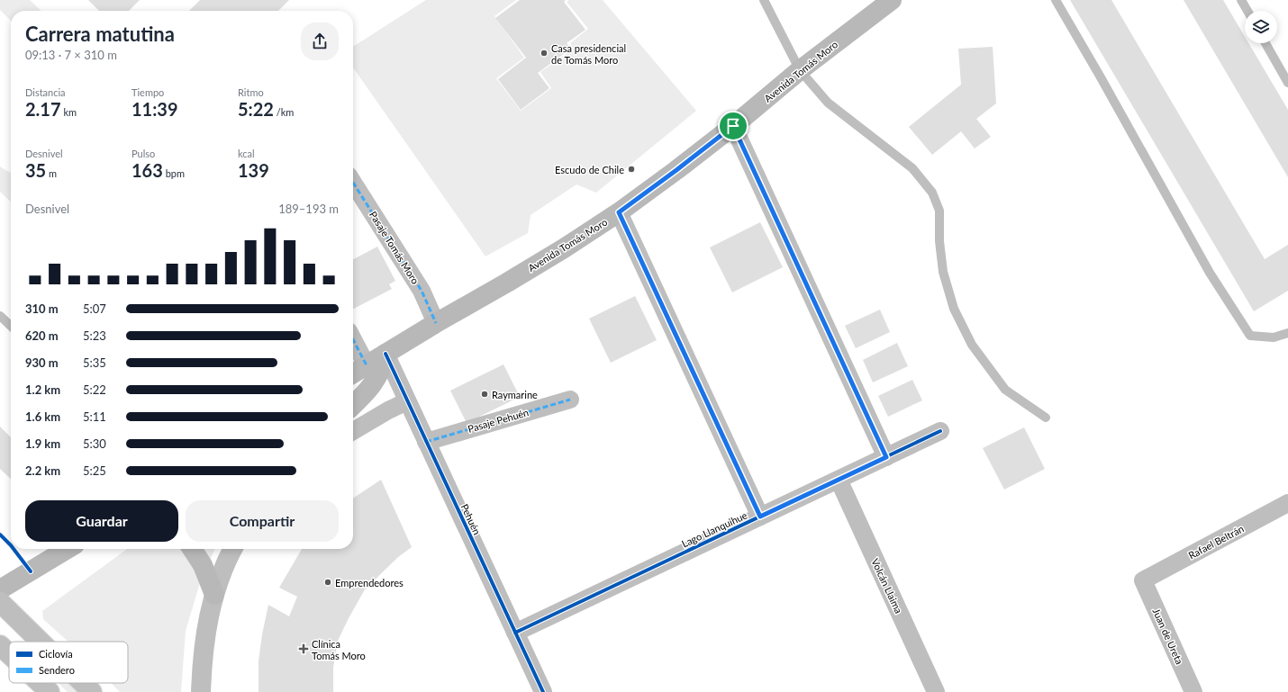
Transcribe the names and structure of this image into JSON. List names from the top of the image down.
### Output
{
  "streets": {
    "main road": ["Avenida Tomás Moro"],
    "street": [
      "Pasaje Tomás Moro",
      "Pasaje Pehuén",
      "Pehuén",
      "Lago Llanquihue",
      "Rafael Beltrán",
      "Volcán Llaima",
      "Juan de Ureta"
    ]
  },
  "crossings": [
    ["Avenida Tomás Moro", "Pasaje Tomás Moro"],
    ["Avenida Tomás Moro", "Pehuén"],
    ["Pasaje Pehuén", "Pehuén"],
    ["Pehuén", "Lago Llanquihue"],
    ["Lago Llanquihue", "Volcán Llaima"],
    ["Rafael Beltrán", "Juan de Ureta"]
  ],
  "places": {
    "other": [
      "Casa presidencial de Tomás Moro",
      "Escudo de Chile",
      "Raymarine",
      "Emprendedores"
    ],
    "health": ["Clínica Tomás Moro"]
  },
  "legend": ["Ciclovía", "Sendero"],
  "page": {
    "heading": ["Carrera matutina", "09:13 · 7 × 310 m"],
    "stats": [
      ["Distancia", "2.17 km"],
      ["Tiempo", "11:39"],
      ["Ritmo", "5:22 /km"],
      ["Desnivel", "35 m"],
      ["Pulso", "163 bpm"],
      ["kcal", "139"]
    ],
    "chart": ["Desnivel", "189–193 m"],
    "list": [
      {
        "name": "310 m",
        "note": "5:07"
      },
      {
        "name": "620 m",
        "note": "5:23"
      },
      {
        "name": "930 m",
        "note": "5:35"
      },
      {
        "name": "1.2 km",
        "note": "5:22"
      },
      {
        "name": "1.6 km",
        "note": "5:11"
      },
      {
        "name": "1.9 km",
        "note": "5:30"
      },
      {
        "name": "2.2 km",
        "note": "5:25"
      }
    ],
    "buttons": ["Guardar", "Compartir"]
  }
}
